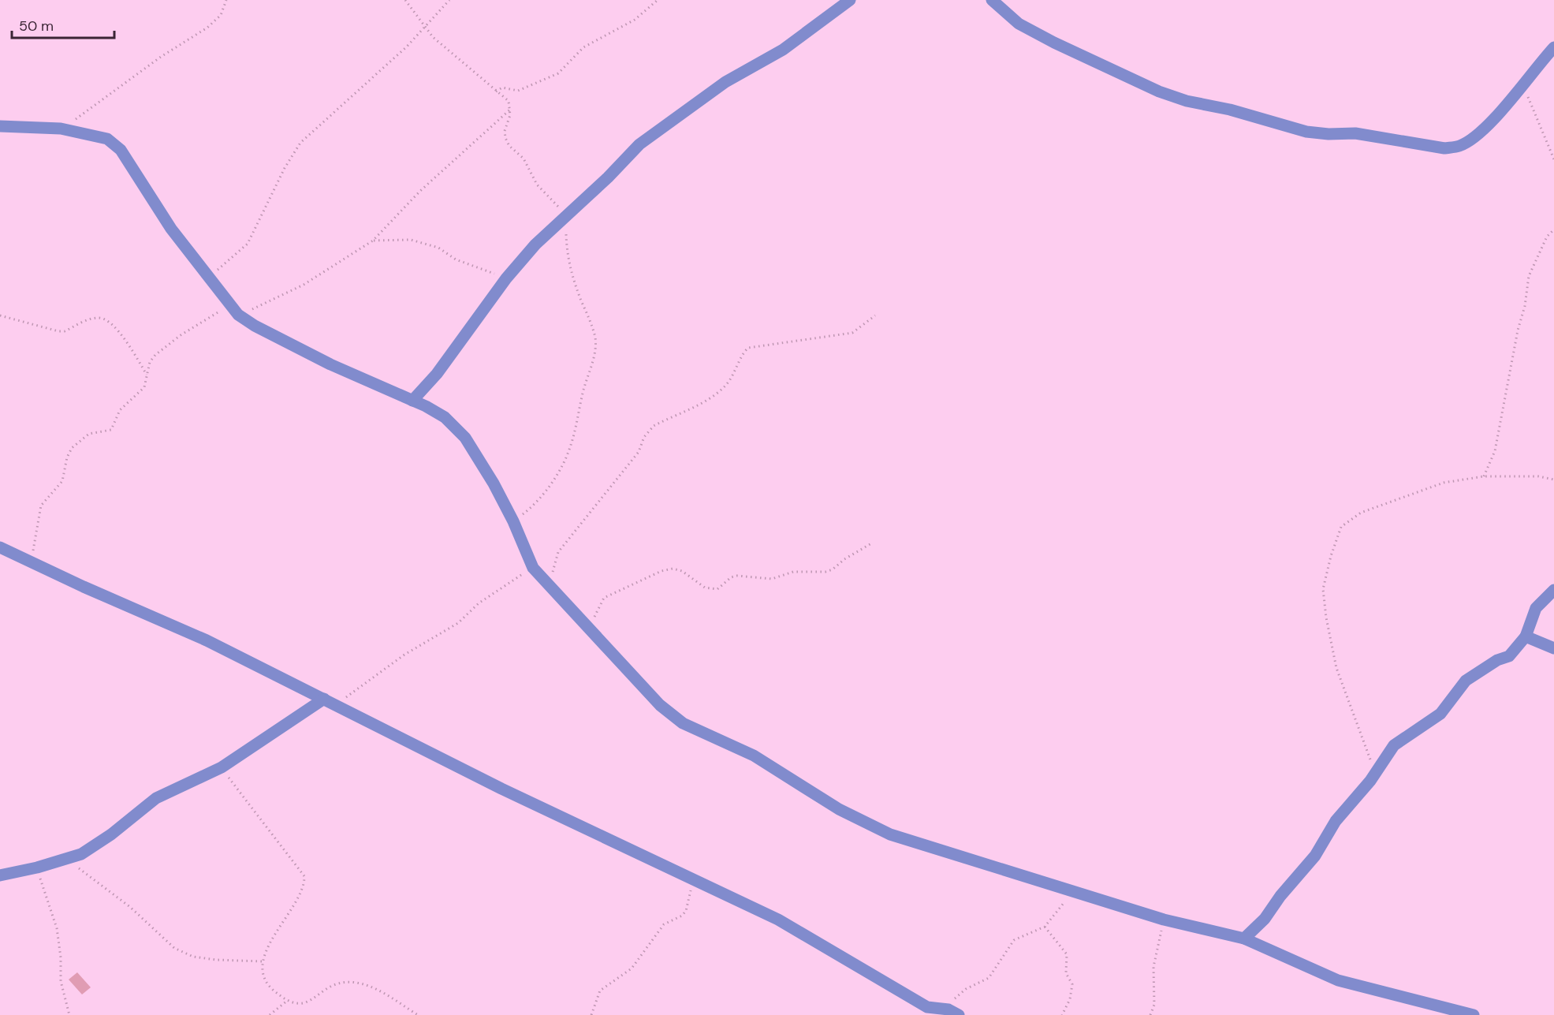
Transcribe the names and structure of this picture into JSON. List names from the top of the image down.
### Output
{
  "scale_bar": "50 m"
}
